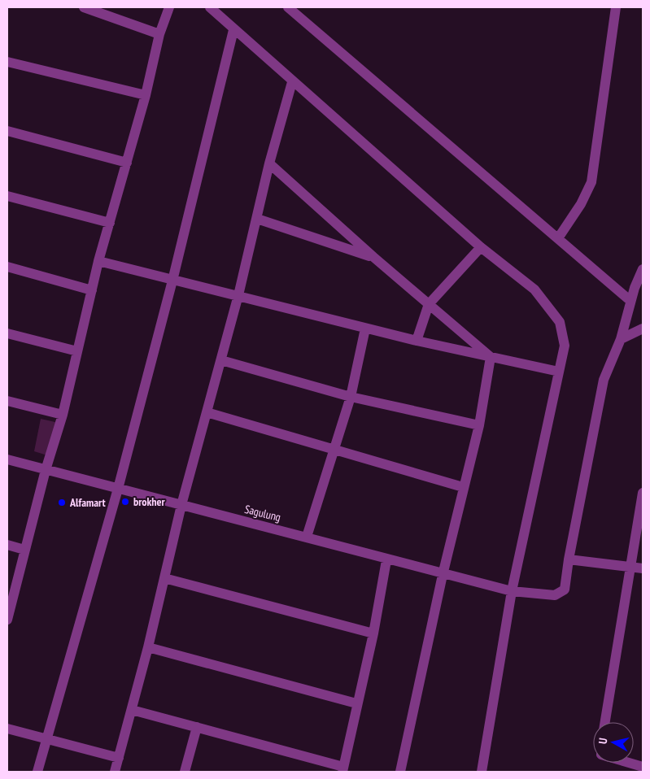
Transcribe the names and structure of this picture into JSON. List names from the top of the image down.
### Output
{
  "streets": {
    "street": ["Sagulung"]
  },
  "places": ["brokher", "Alfamart"],
  "north": "left"
}
